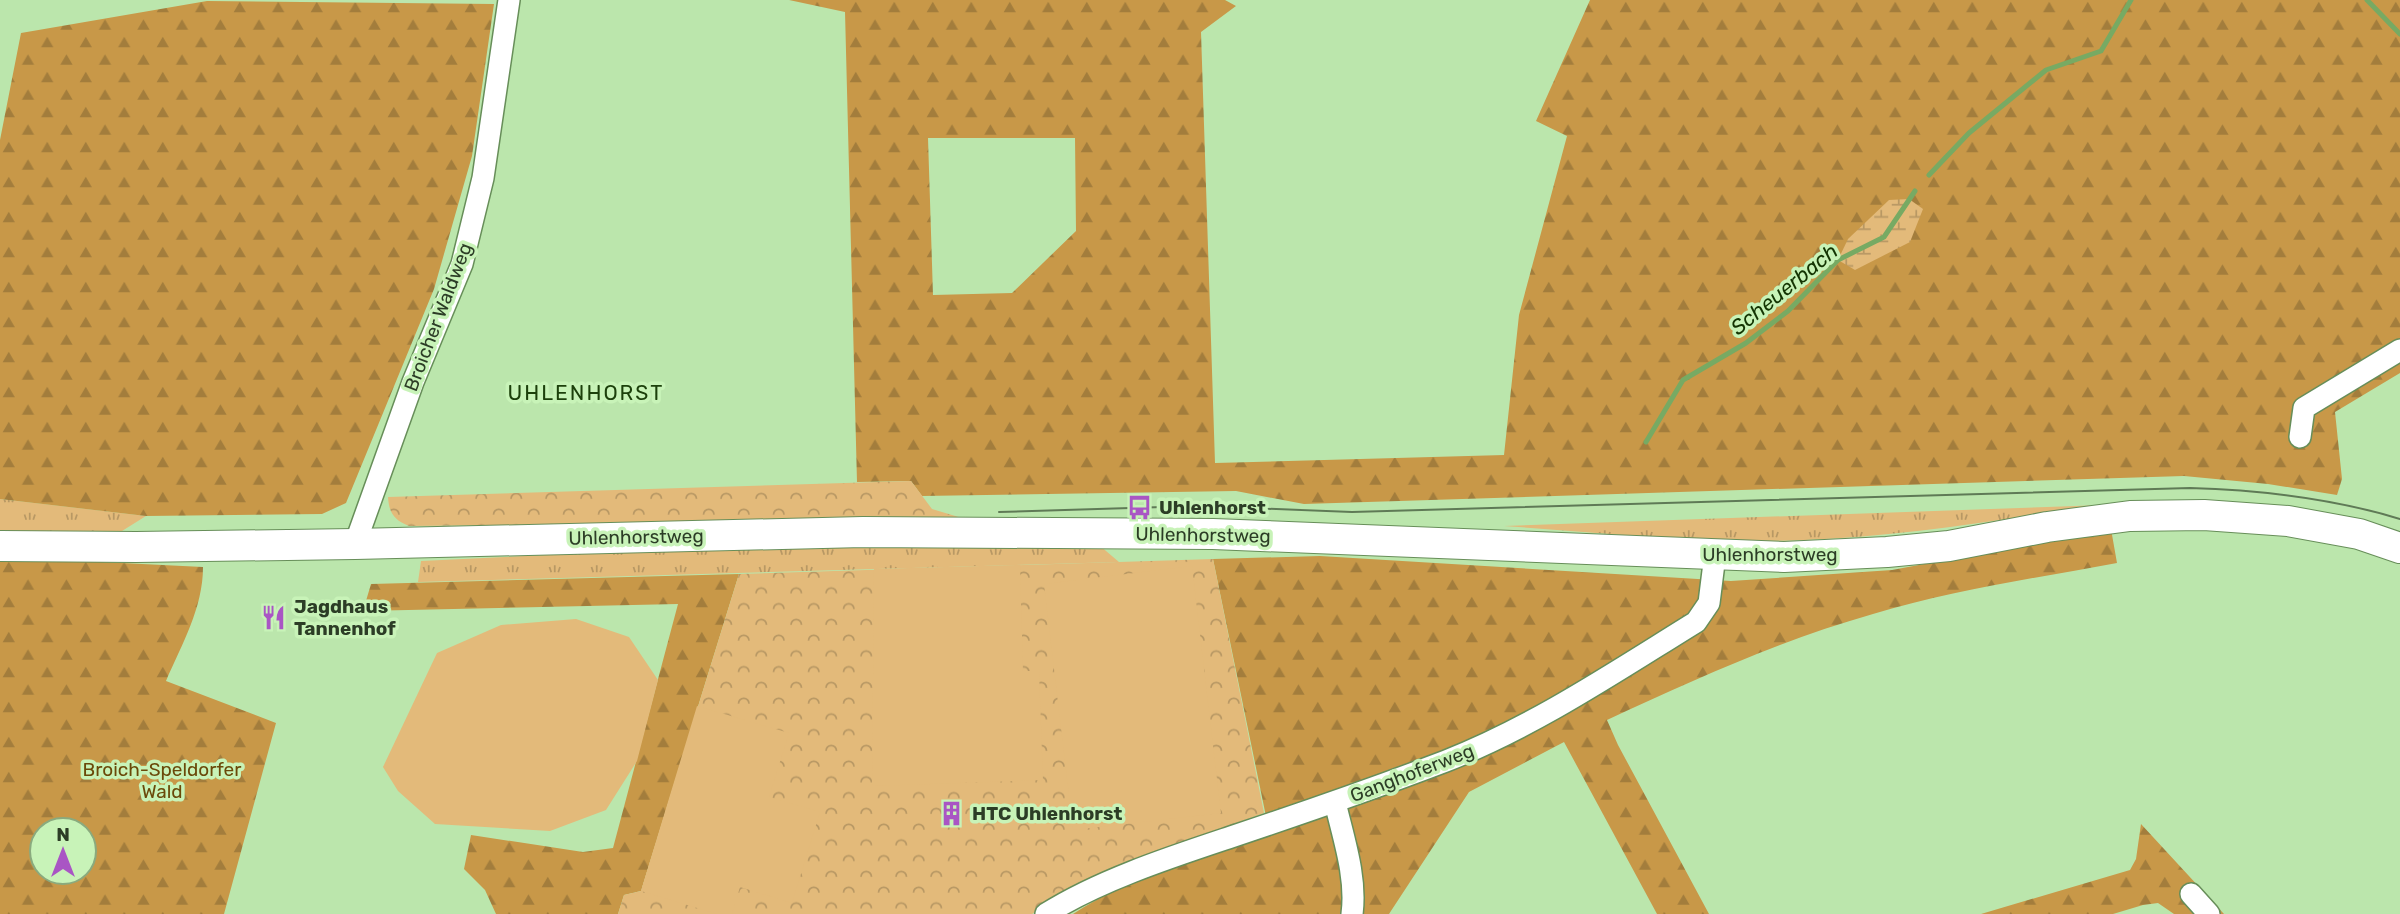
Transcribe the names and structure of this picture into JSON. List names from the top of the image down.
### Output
{
  "streets": {
    "main road": ["Uhlenhorstweg"],
    "street": ["Broicher Waldweg", "Ganghoferweg"]
  },
  "crossings": [
    ["Broicher Waldweg", "Uhlenhorstweg"],
    ["Uhlenhorstweg", "Ganghoferweg"]
  ],
  "districts": ["UHLENHORST"],
  "water": ["Scheuerbach"],
  "parks": ["Broich-Speldorfer Wald"],
  "places": {
    "bus stop": ["Uhlenhorst"],
    "restaurant": ["Jagdhaus Tannenhof"],
    "building": ["HTC Uhlenhorst"]
  },
  "north": "top"
}
